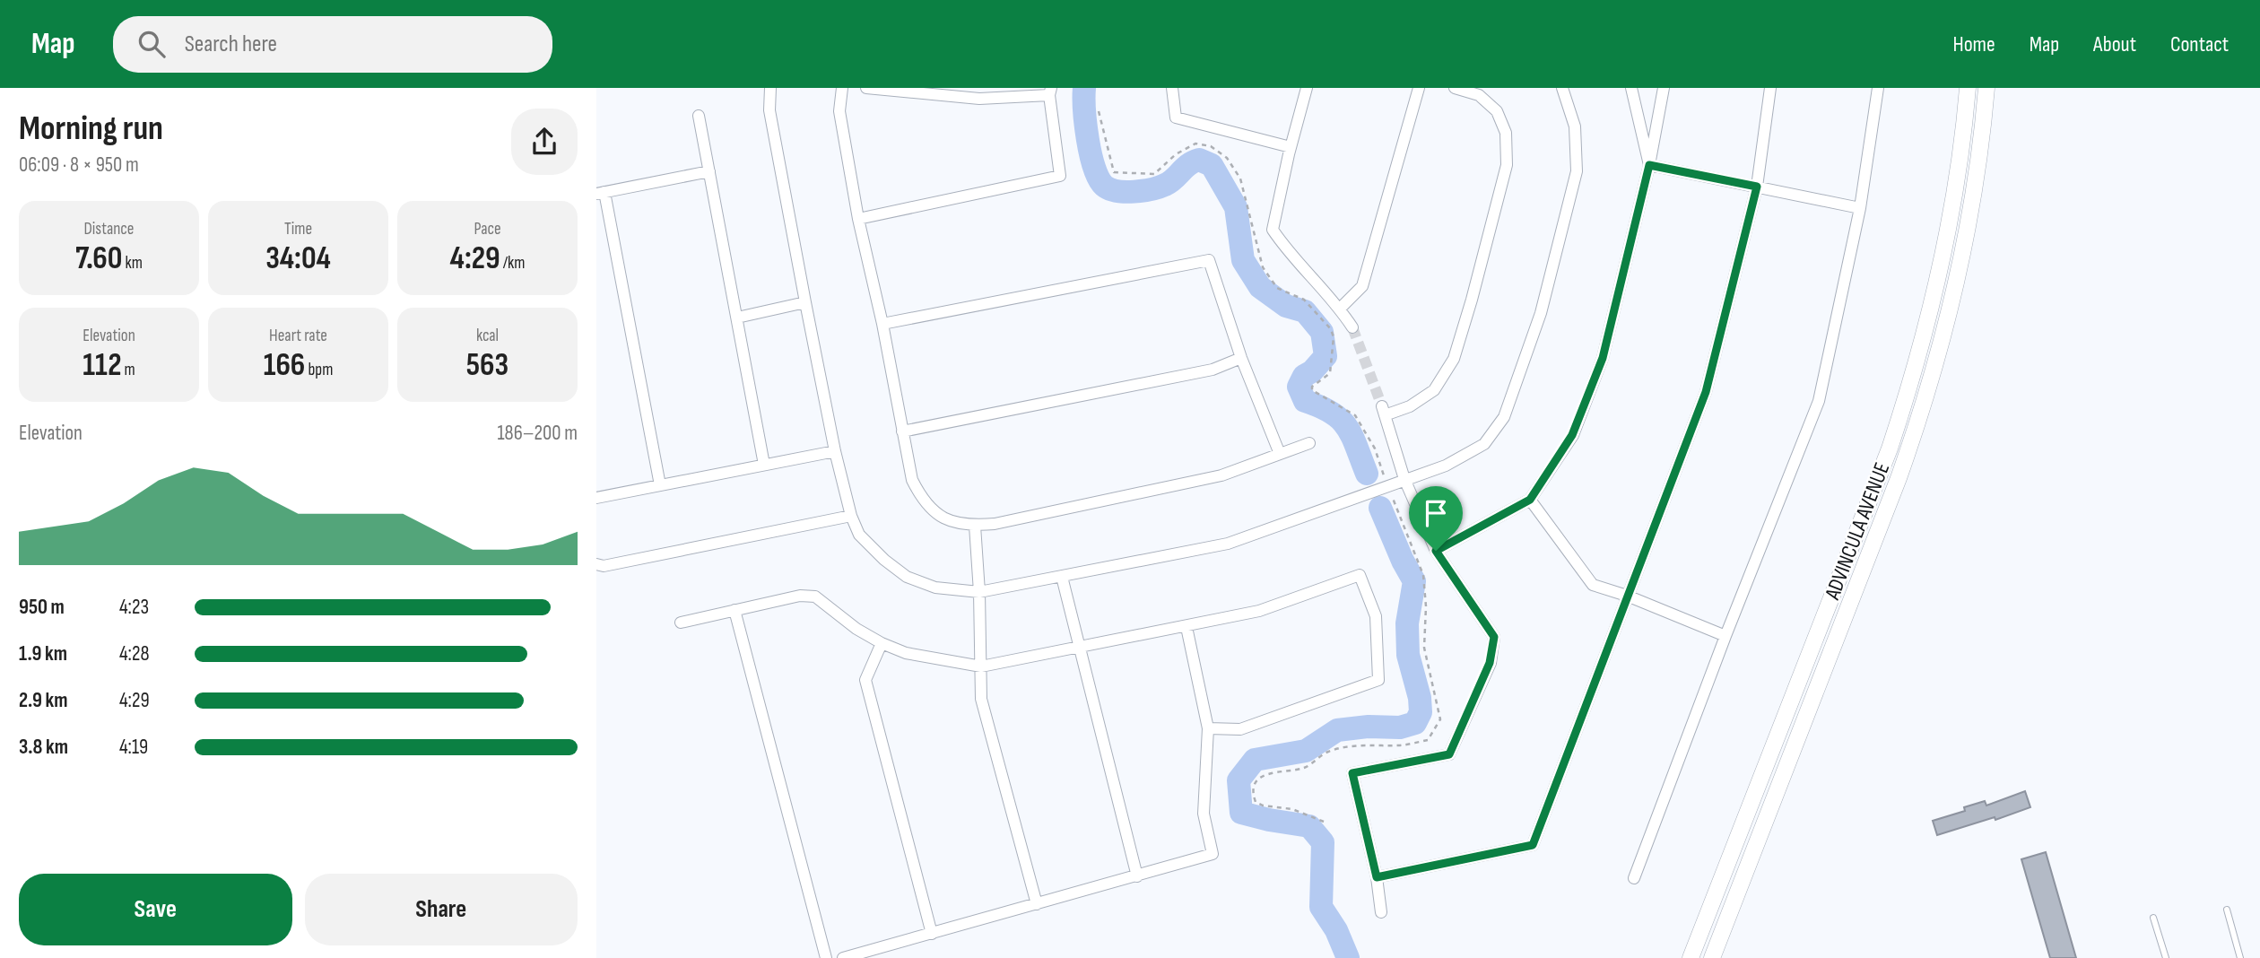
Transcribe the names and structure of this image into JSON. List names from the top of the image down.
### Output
{
  "streets": {
    "main road": ["ADVINCULA AVENUE"]
  },
  "page": {
    "header": "Map",
    "search": "Search here",
    "nav": [
      "Home",
      "Map",
      "About",
      "Contact"
    ],
    "heading": ["Morning run", "06:09 · 8 × 950 m"],
    "stats": [
      ["Distance", "7.60 km"],
      ["Time", "34:04"],
      ["Pace", "4:29 /km"],
      ["Elevation", "112 m"],
      ["Heart rate", "166 bpm"],
      ["kcal", "563"]
    ],
    "chart": ["Elevation", "186–200 m"],
    "list": [
      {
        "name": "950 m",
        "note": "4:23"
      },
      {
        "name": "1.9 km",
        "note": "4:28"
      },
      {
        "name": "2.9 km",
        "note": "4:29"
      },
      {
        "name": "3.8 km",
        "note": "4:19"
      }
    ],
    "buttons": ["Save", "Share"]
  }
}
